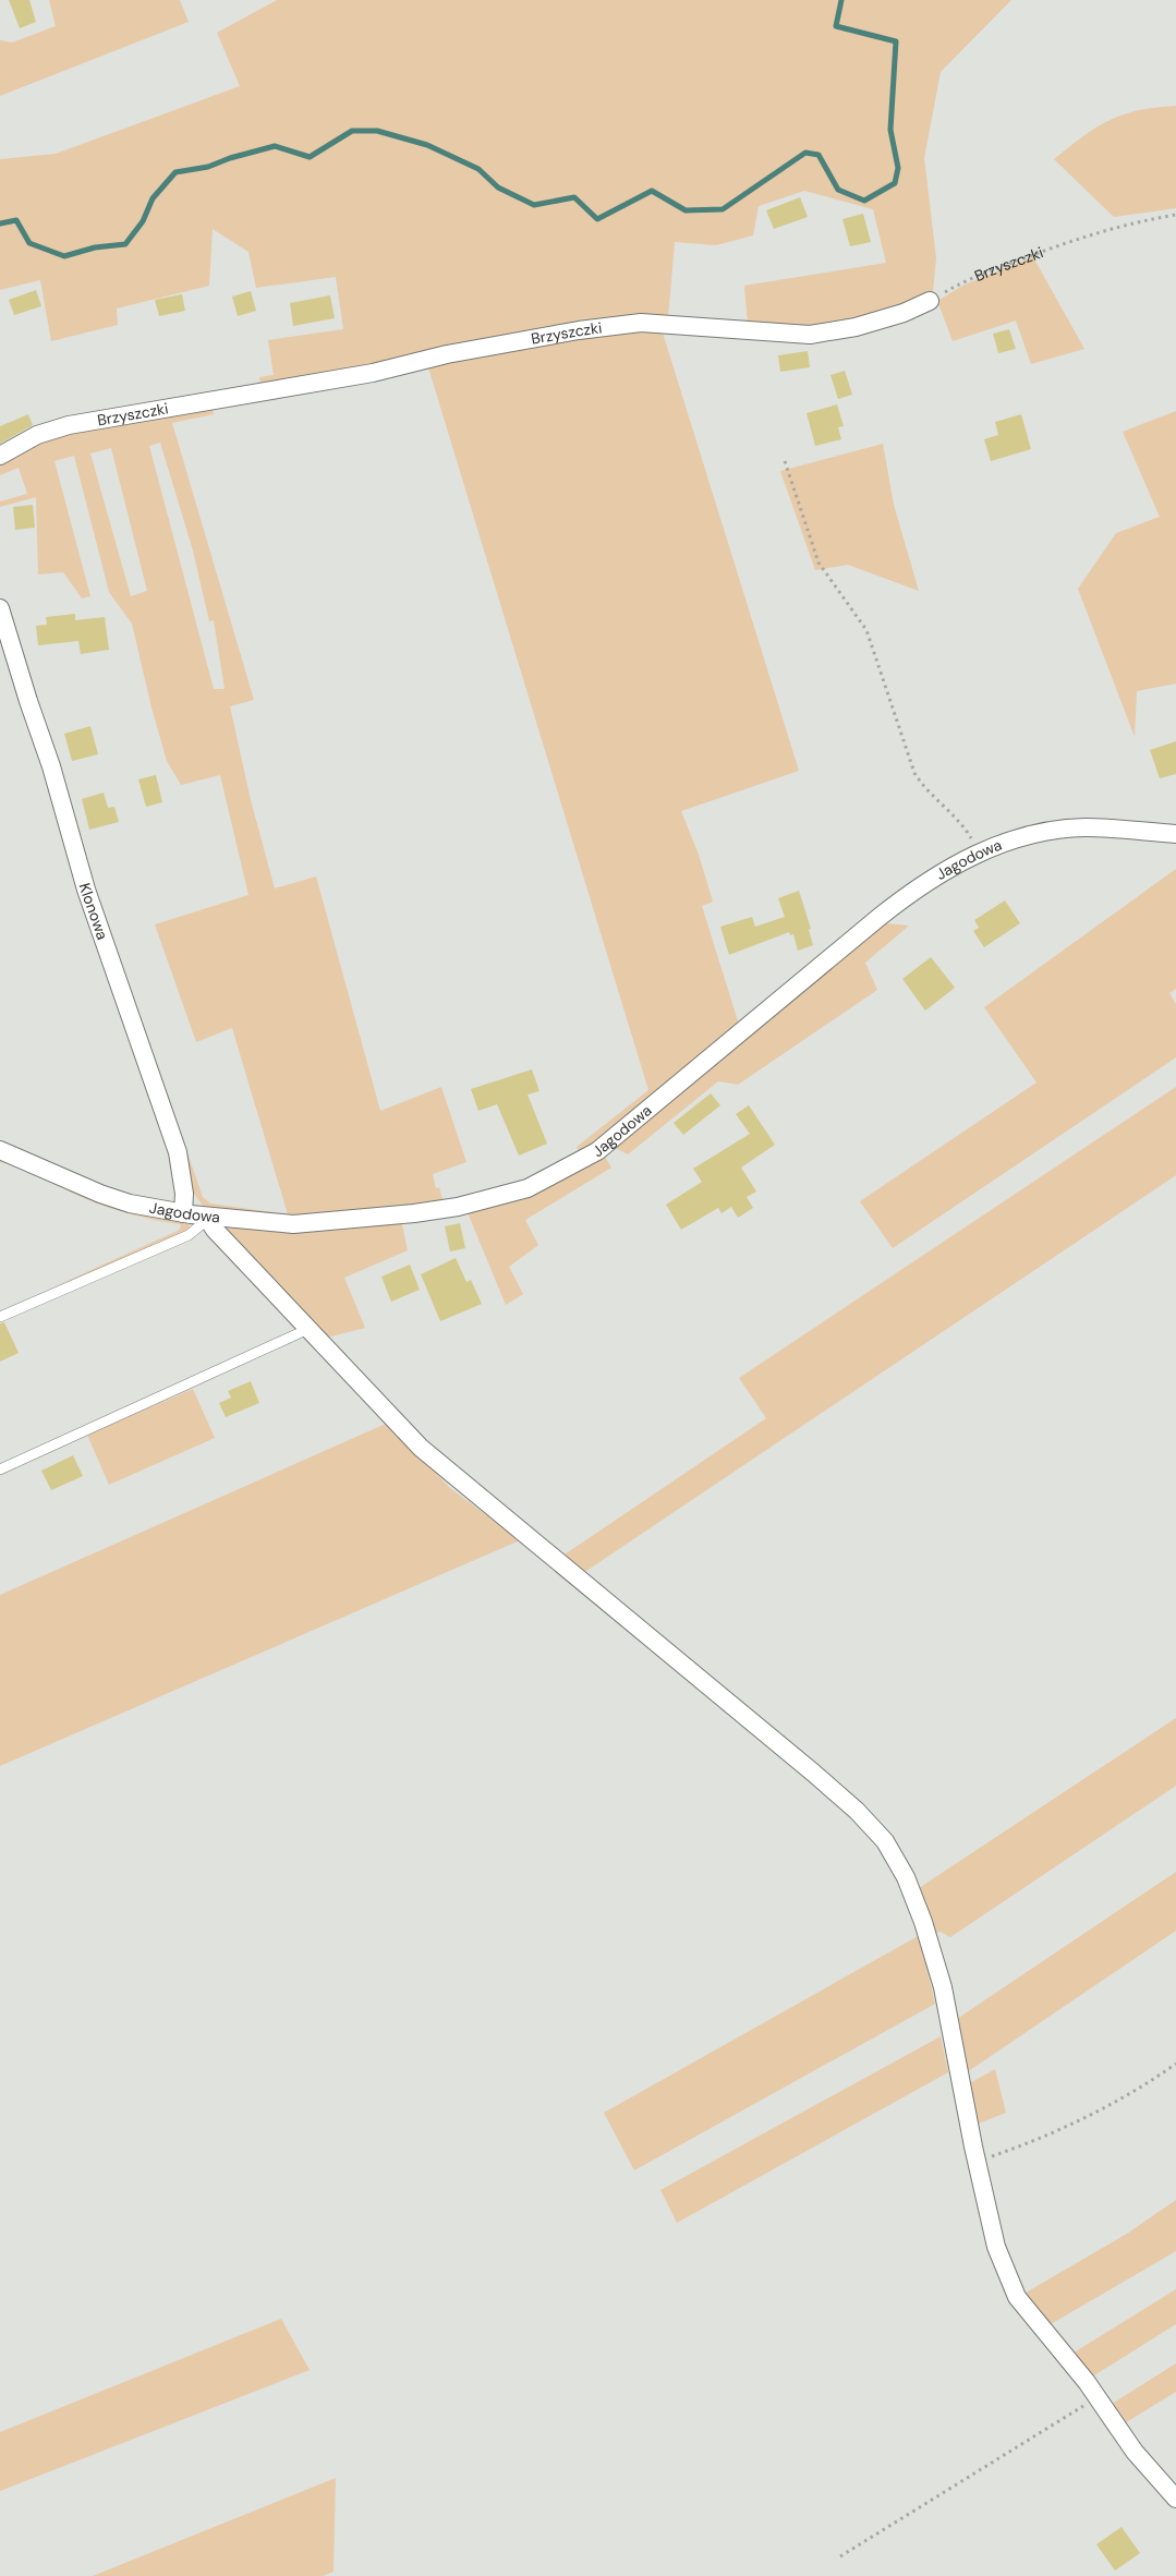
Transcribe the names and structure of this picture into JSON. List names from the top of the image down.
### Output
{
  "streets": {
    "street": ["Brzyszczki", "Jagodowa", "Klonowa"]
  },
  "crossings": [
    ["Jagodowa", "Klonowa"]
  ]
}
